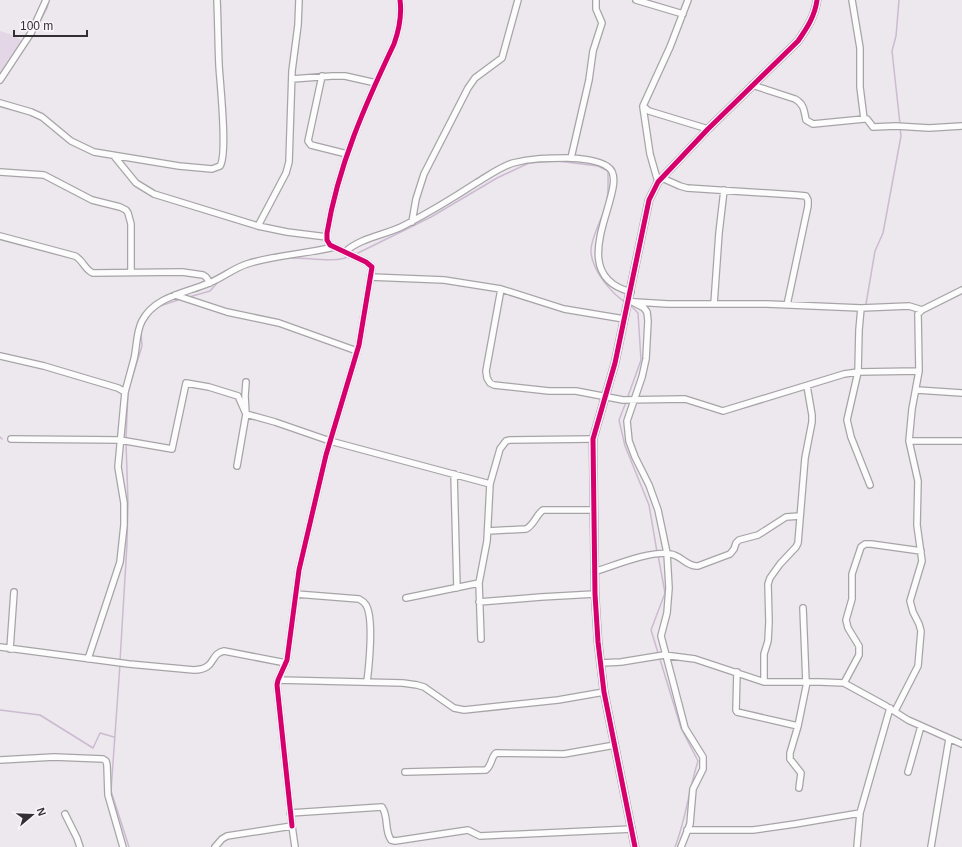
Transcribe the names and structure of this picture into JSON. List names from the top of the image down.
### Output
{
  "scale_bar": "100 m",
  "north": "right"
}
